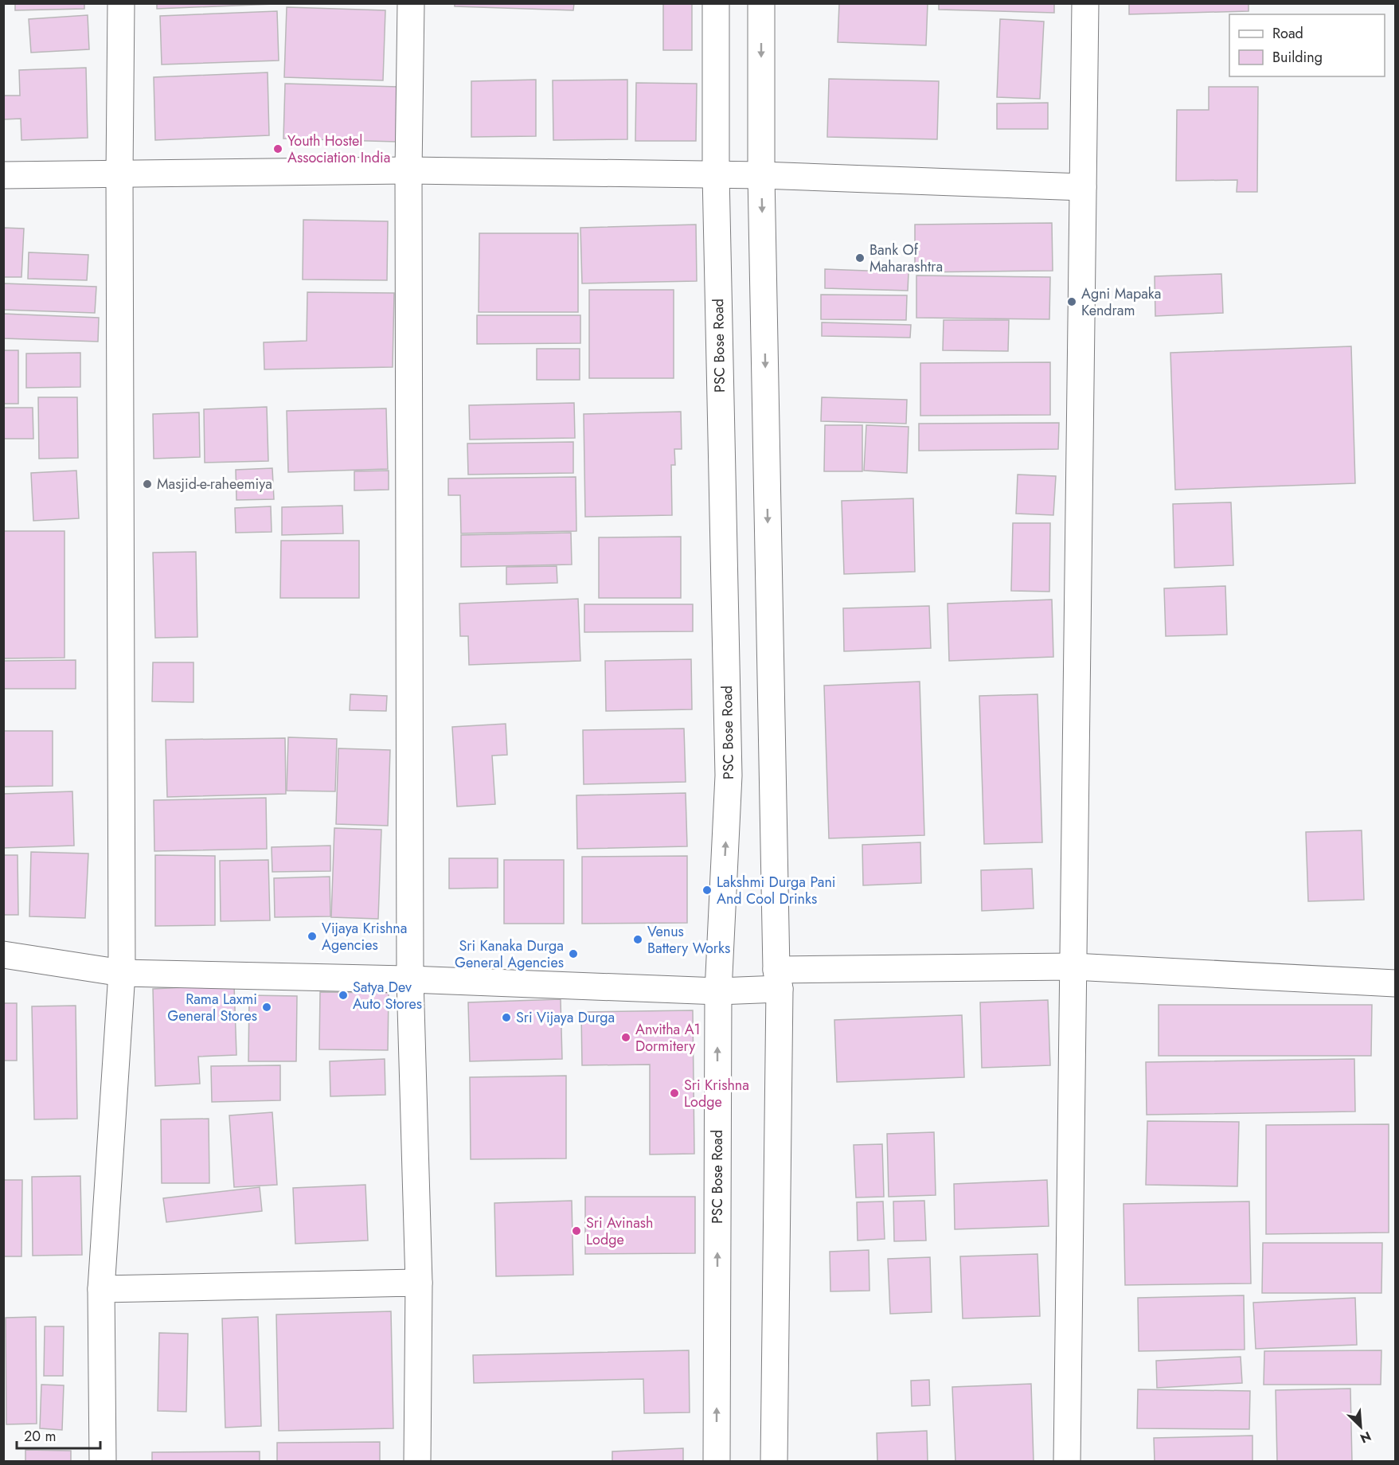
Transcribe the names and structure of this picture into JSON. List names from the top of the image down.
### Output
{
  "streets": {
    "street": ["PSC Bose Road"]
  },
  "places": [
    "Youth Hostel Association India",
    "Bank Of Maharashtra",
    "Agni Mapaka Kendram",
    "Masjid-e-raheemiya",
    "Lakshmi Durga Pani And Cool Drinks",
    "Vijaya Krishna Agencies",
    "Venus Battery Works",
    "Sri Kanaka Durga General Agencies",
    "Satya Dev Auto Stores",
    "Rama Laxmi General Stores",
    "Sri Vijaya Durga",
    "Anvitha A1 Dormitery",
    "Sri Krishna Lodge",
    "Sri Avinash Lodge"
  ],
  "legend": ["Road", "Building"],
  "scale_bar": "20 m",
  "north": "bottom right"
}
